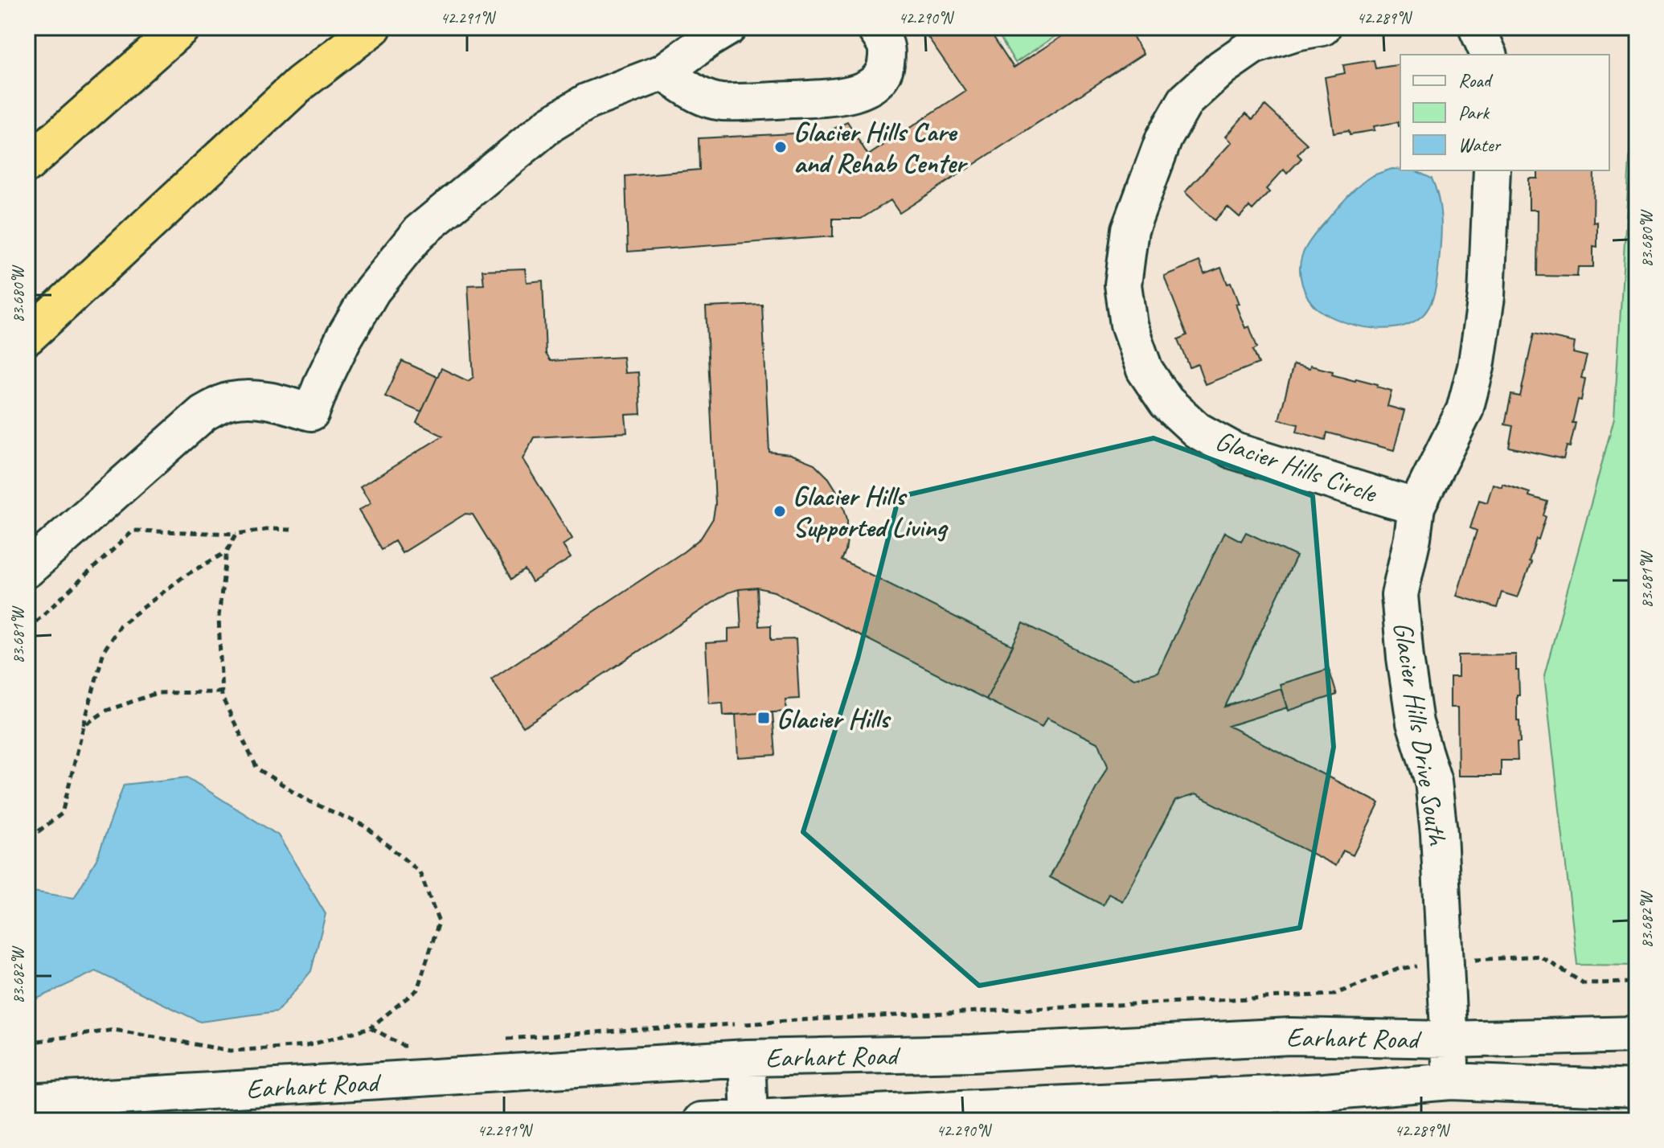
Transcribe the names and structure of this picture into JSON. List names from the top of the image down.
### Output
{
  "streets": {
    "street": ["Glacier Hills Circle", "Glacier Hills Drive South", "Earhart Road"]
  },
  "crossings": [
    ["Glacier Hills Circle", "Glacier Hills Drive South"],
    ["Glacier Hills Drive South", "Earhart Road"]
  ],
  "places": {
    "other": ["Glacier Hills Care and Rehab Center", "Glacier Hills Supported Living"],
    "transit": ["Glacier Hills"]
  },
  "legend": ["Road", "Park", "Water"],
  "coordinates": [
    "42.291°N",
    "42.290°N",
    "42.289°N",
    "83.680°W",
    "83.681°W",
    "83.682°W"
  ]
}
